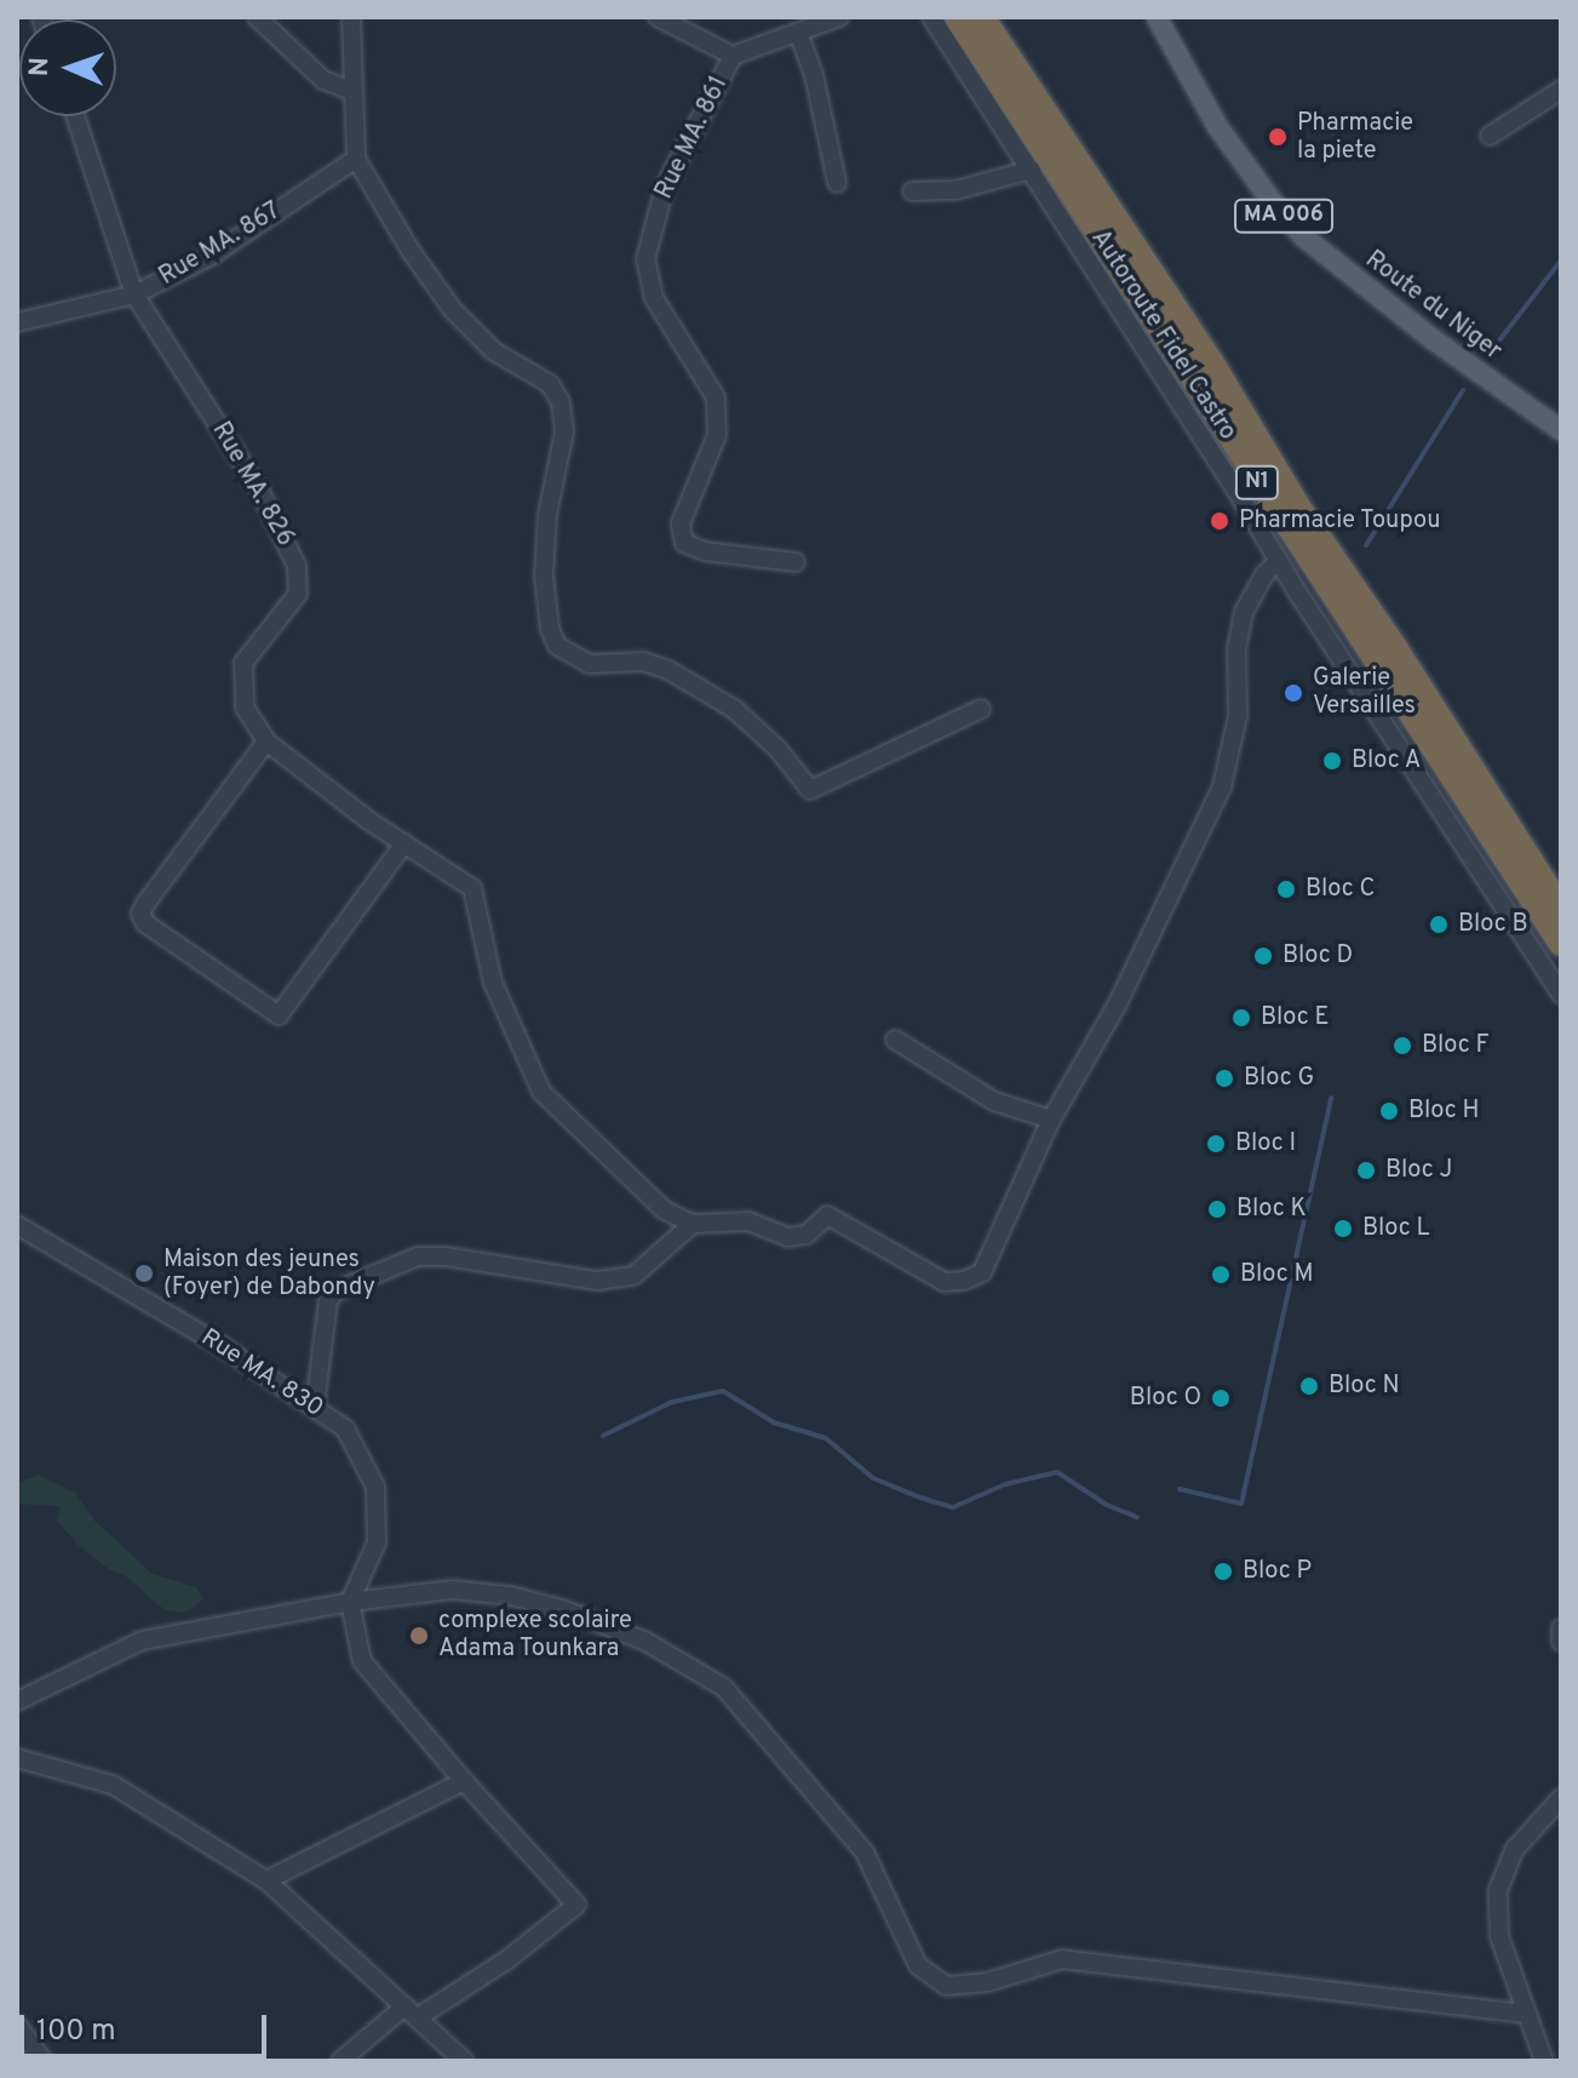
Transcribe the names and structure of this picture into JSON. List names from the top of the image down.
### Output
{
  "streets": {
    "highway": ["Autoroute Fidel Castro", "N1"],
    "main road": ["MA 006", "Route du Niger"],
    "street": [
      "Rue MA. 861",
      "Rue MA. 867",
      "Rue MA. 826",
      "Rue MA. 830"
    ]
  },
  "crossings": [
    ["Rue MA. 867", "Rue MA. 826"]
  ],
  "places": [
    "Pharmacie la piete",
    "Pharmacie Toupou",
    "Galerie Versailles",
    "Bloc A",
    "Bloc C",
    "Bloc B",
    "Bloc D",
    "Bloc E",
    "Bloc F",
    "Bloc G",
    "Bloc H",
    "Bloc I",
    "Bloc J",
    "Bloc K",
    "Bloc L",
    "Maison des jeunes (Foyer) de Dabondy",
    "Bloc M",
    "Bloc N",
    "Bloc O",
    "Bloc P",
    "complexe scolaire Adama Tounkara"
  ],
  "scale_bar": "100 m",
  "north": "left"
}
